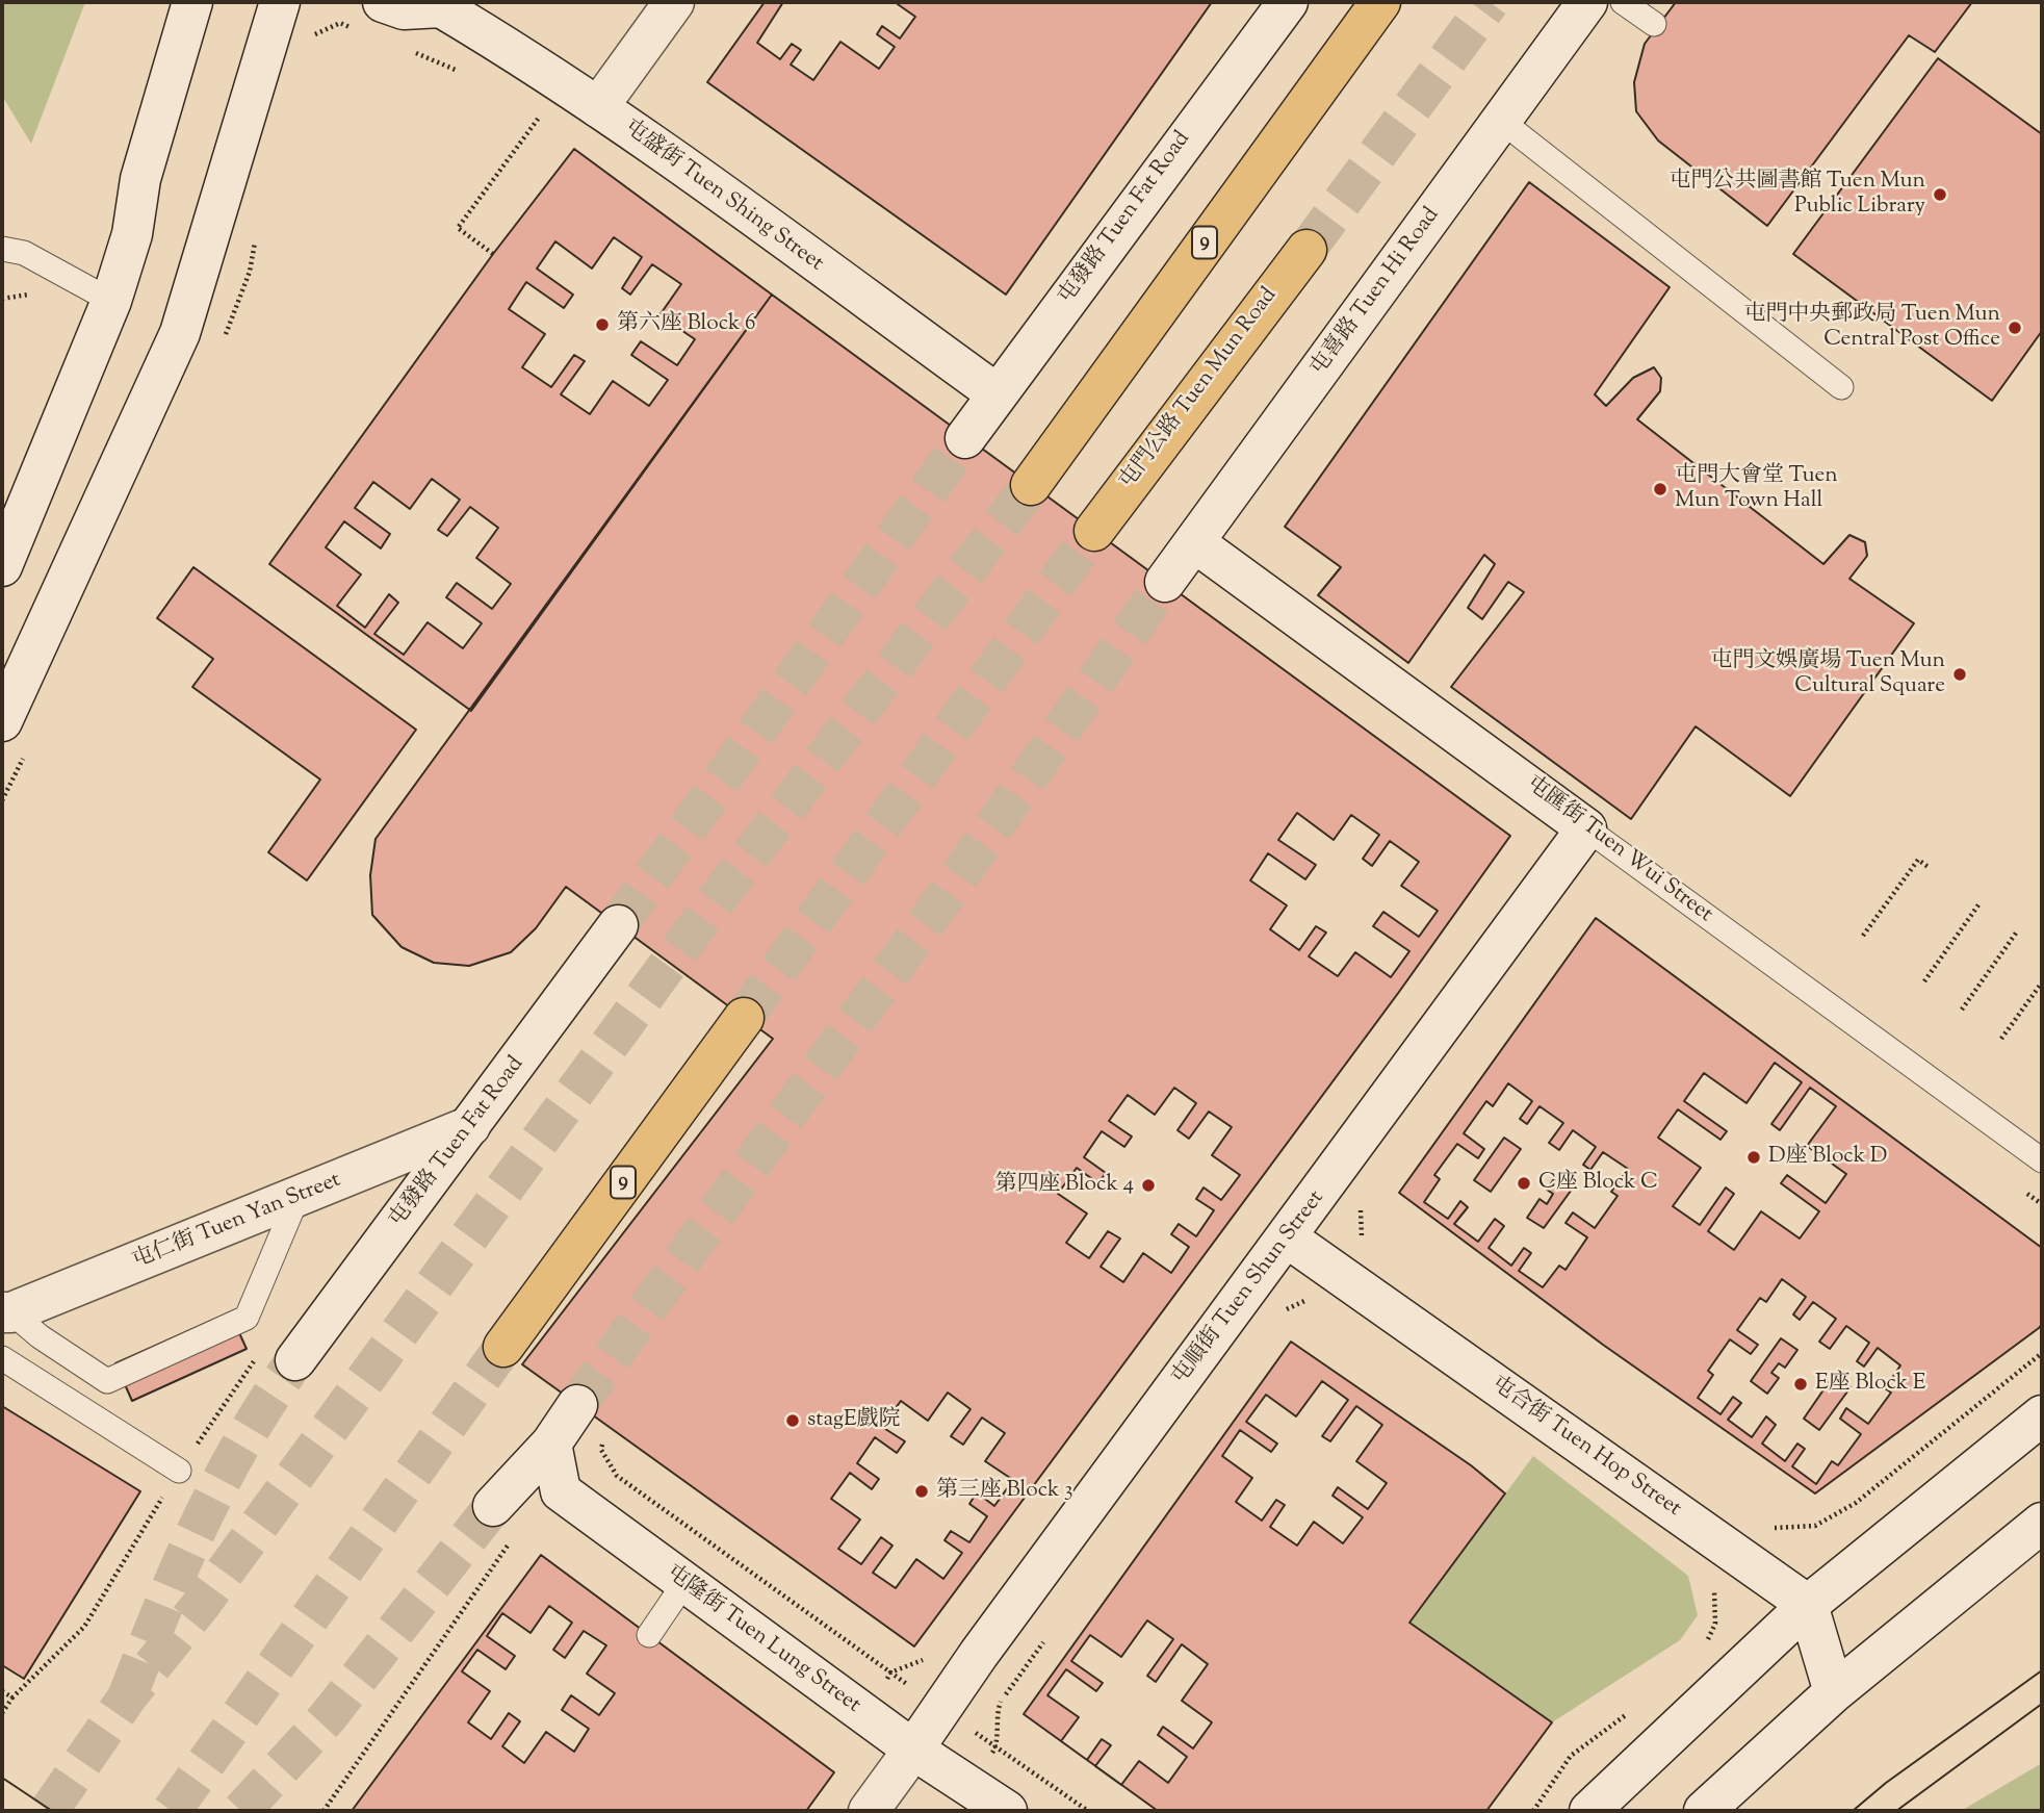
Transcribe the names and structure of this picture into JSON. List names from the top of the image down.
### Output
{
  "streets": {
    "highway": ["9", "屯門公路 Tuen Mun Road"],
    "street": [
      "屯盛街 Tuen Shing Street",
      "屯發路 Tuen Fat Road",
      "屯喜路 Tuen Hi Road",
      "屯匯街 Tuen Wui Street",
      "屯仁街 Tuen Yan Street",
      "屯順街 Tuen Shun Street",
      "屯合街 Tuen Hop Street",
      "屯隆街 Tuen Lung Street"
    ]
  },
  "crossings": [
    ["屯盛街 Tuen Shing Street", "屯發路 Tuen Fat Road"],
    ["屯發路 Tuen Fat Road", "屯仁街 Tuen Yan Street"],
    ["屯喜路 Tuen Hi Road", "屯匯街 Tuen Wui Street"],
    ["屯匯街 Tuen Wui Street", "屯順街 Tuen Shun Street"],
    ["屯順街 Tuen Shun Street", "屯合街 Tuen Hop Street"],
    ["屯順街 Tuen Shun Street", "屯隆街 Tuen Lung Street"]
  ],
  "places": [
    "屯門公共圖書館 Tuen Mun Public Library",
    "第六座 Block 6",
    "屯門中央郵政局 Tuen Mun Central Post Office",
    "屯門大會堂 Tuen Mun Town Hall",
    "屯門文娛廣場 Tuen Mun Cultural Square",
    "D座 Block D",
    "C座 Block C",
    "第四座 Block 4",
    "E座 Block E",
    "stagE戲院",
    "第三座 Block 3"
  ]
}
